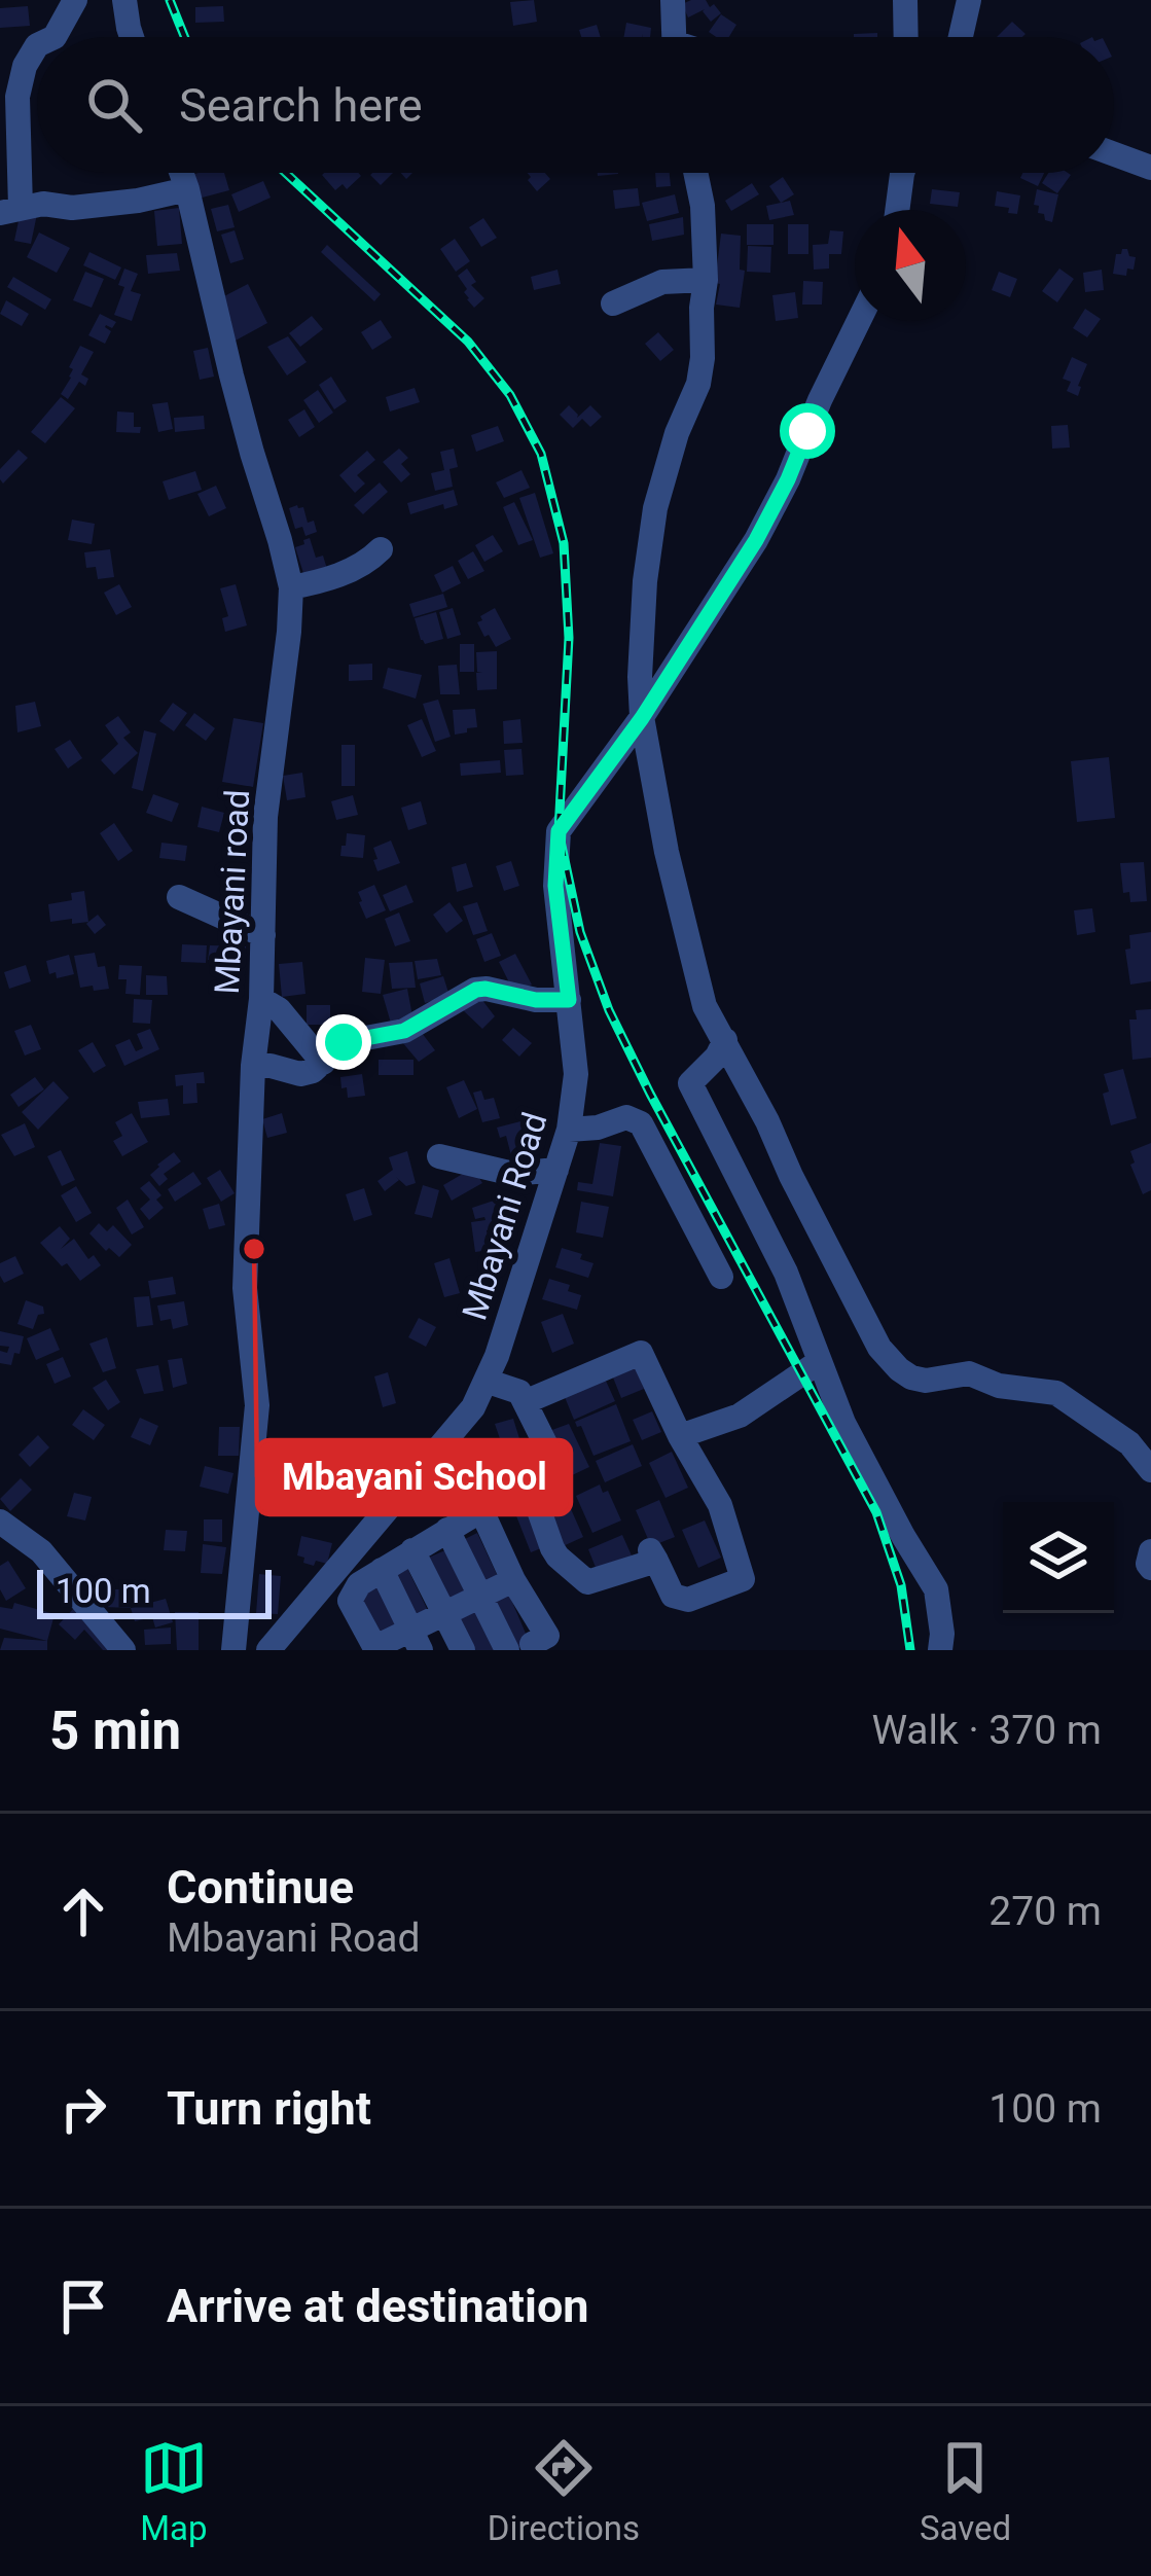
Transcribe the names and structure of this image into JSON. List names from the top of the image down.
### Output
{
  "streets": {
    "street": ["Mbayani road", "Mbayani Road"]
  },
  "places": ["Mbayani School"],
  "scale_bar": "100 m",
  "north": "top",
  "page": {
    "search": "Search here",
    "scale": "100 m",
    "heading": ["5 min", "Walk · 370 m"],
    "list": [
      ["Continue", "Mbayani Road", "270 m"],
      ["Turn right", "100 m"],
      "Arrive at destination"
    ],
    "nav": ["Map", "Directions", "Saved"]
  }
}
